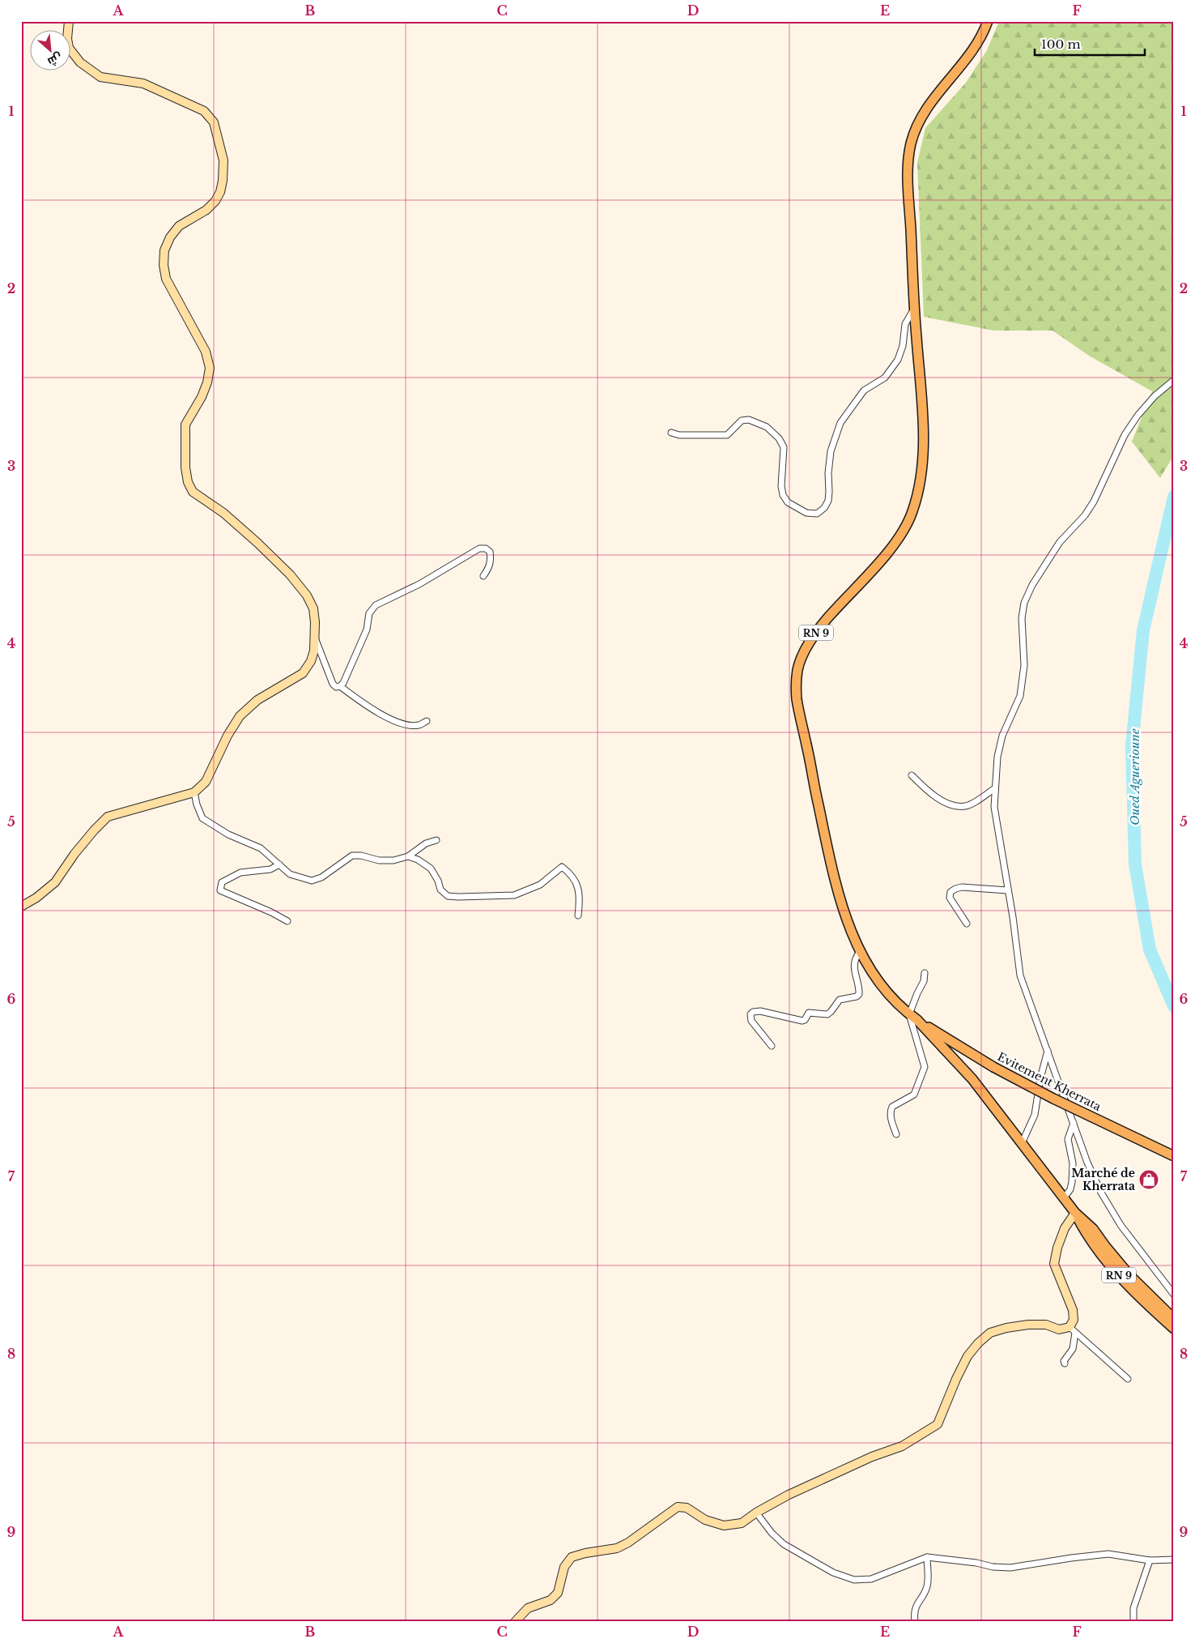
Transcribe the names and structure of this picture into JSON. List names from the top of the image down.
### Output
{
  "streets": {
    "main road": ["RN 9", "Evitement Kherrata"]
  },
  "crossings": [
    ["RN 9", "Evitement Kherrata"]
  ],
  "water": ["Oued Aguerioune"],
  "places": {
    "shop": ["Marché de Kherrata"]
  },
  "scale_bar": "100 m",
  "north": "bottom right",
  "grid": {
    "columns": [
      "A",
      "B",
      "C",
      "D",
      "E",
      "F"
    ],
    "rows": [
      "1",
      "2",
      "3",
      "4",
      "5",
      "6",
      "7",
      "8",
      "9"
    ]
  }
}
